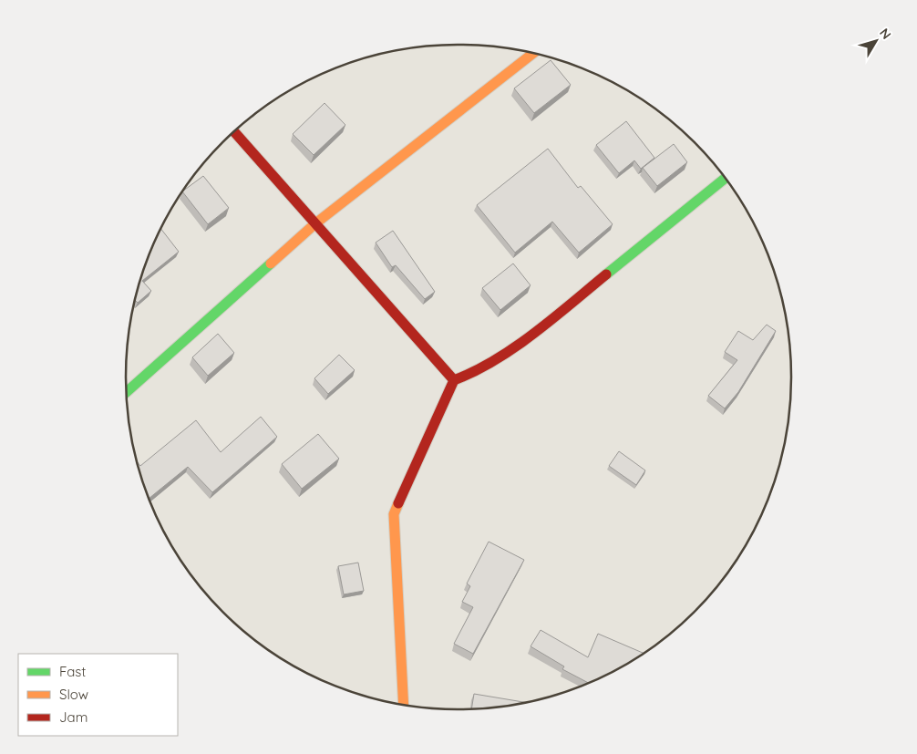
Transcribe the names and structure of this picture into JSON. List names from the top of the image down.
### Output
{
  "legend": ["Fast", "Slow", "Jam"],
  "north": "top right"
}
